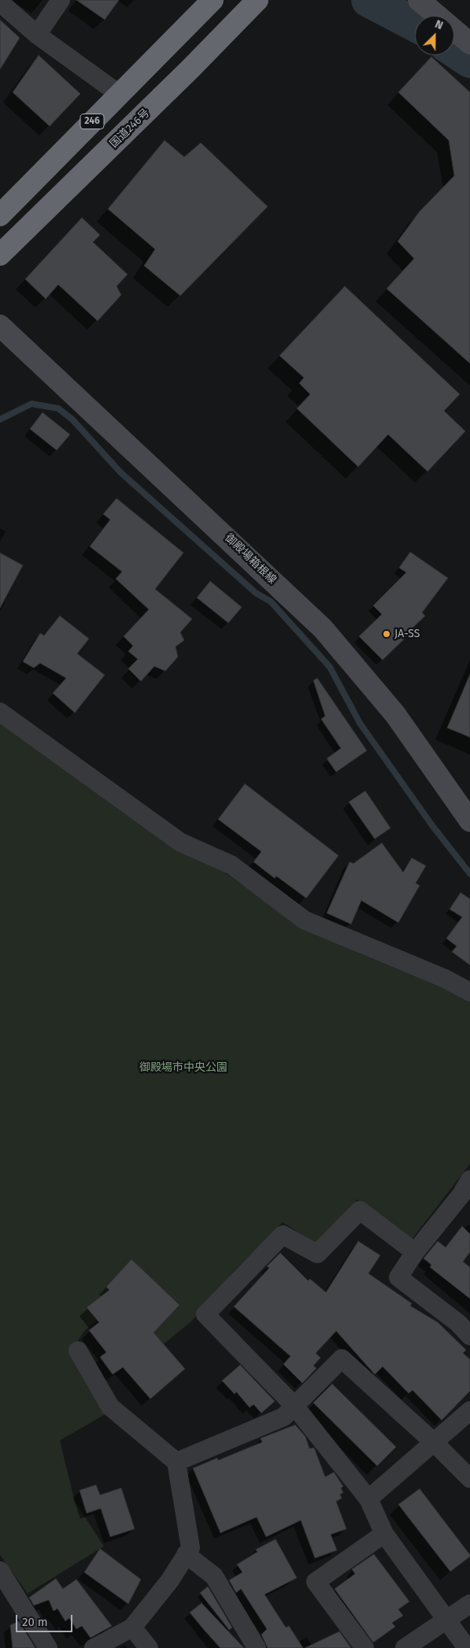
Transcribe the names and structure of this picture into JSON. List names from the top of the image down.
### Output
{
  "streets": {
    "highway": ["246", "国道246号"],
    "main road": ["御殿場箱根線"]
  },
  "parks": ["御殿場市中央公園"],
  "places": ["JA-SS"],
  "scale_bar": "20 m",
  "north": "top right"
}
